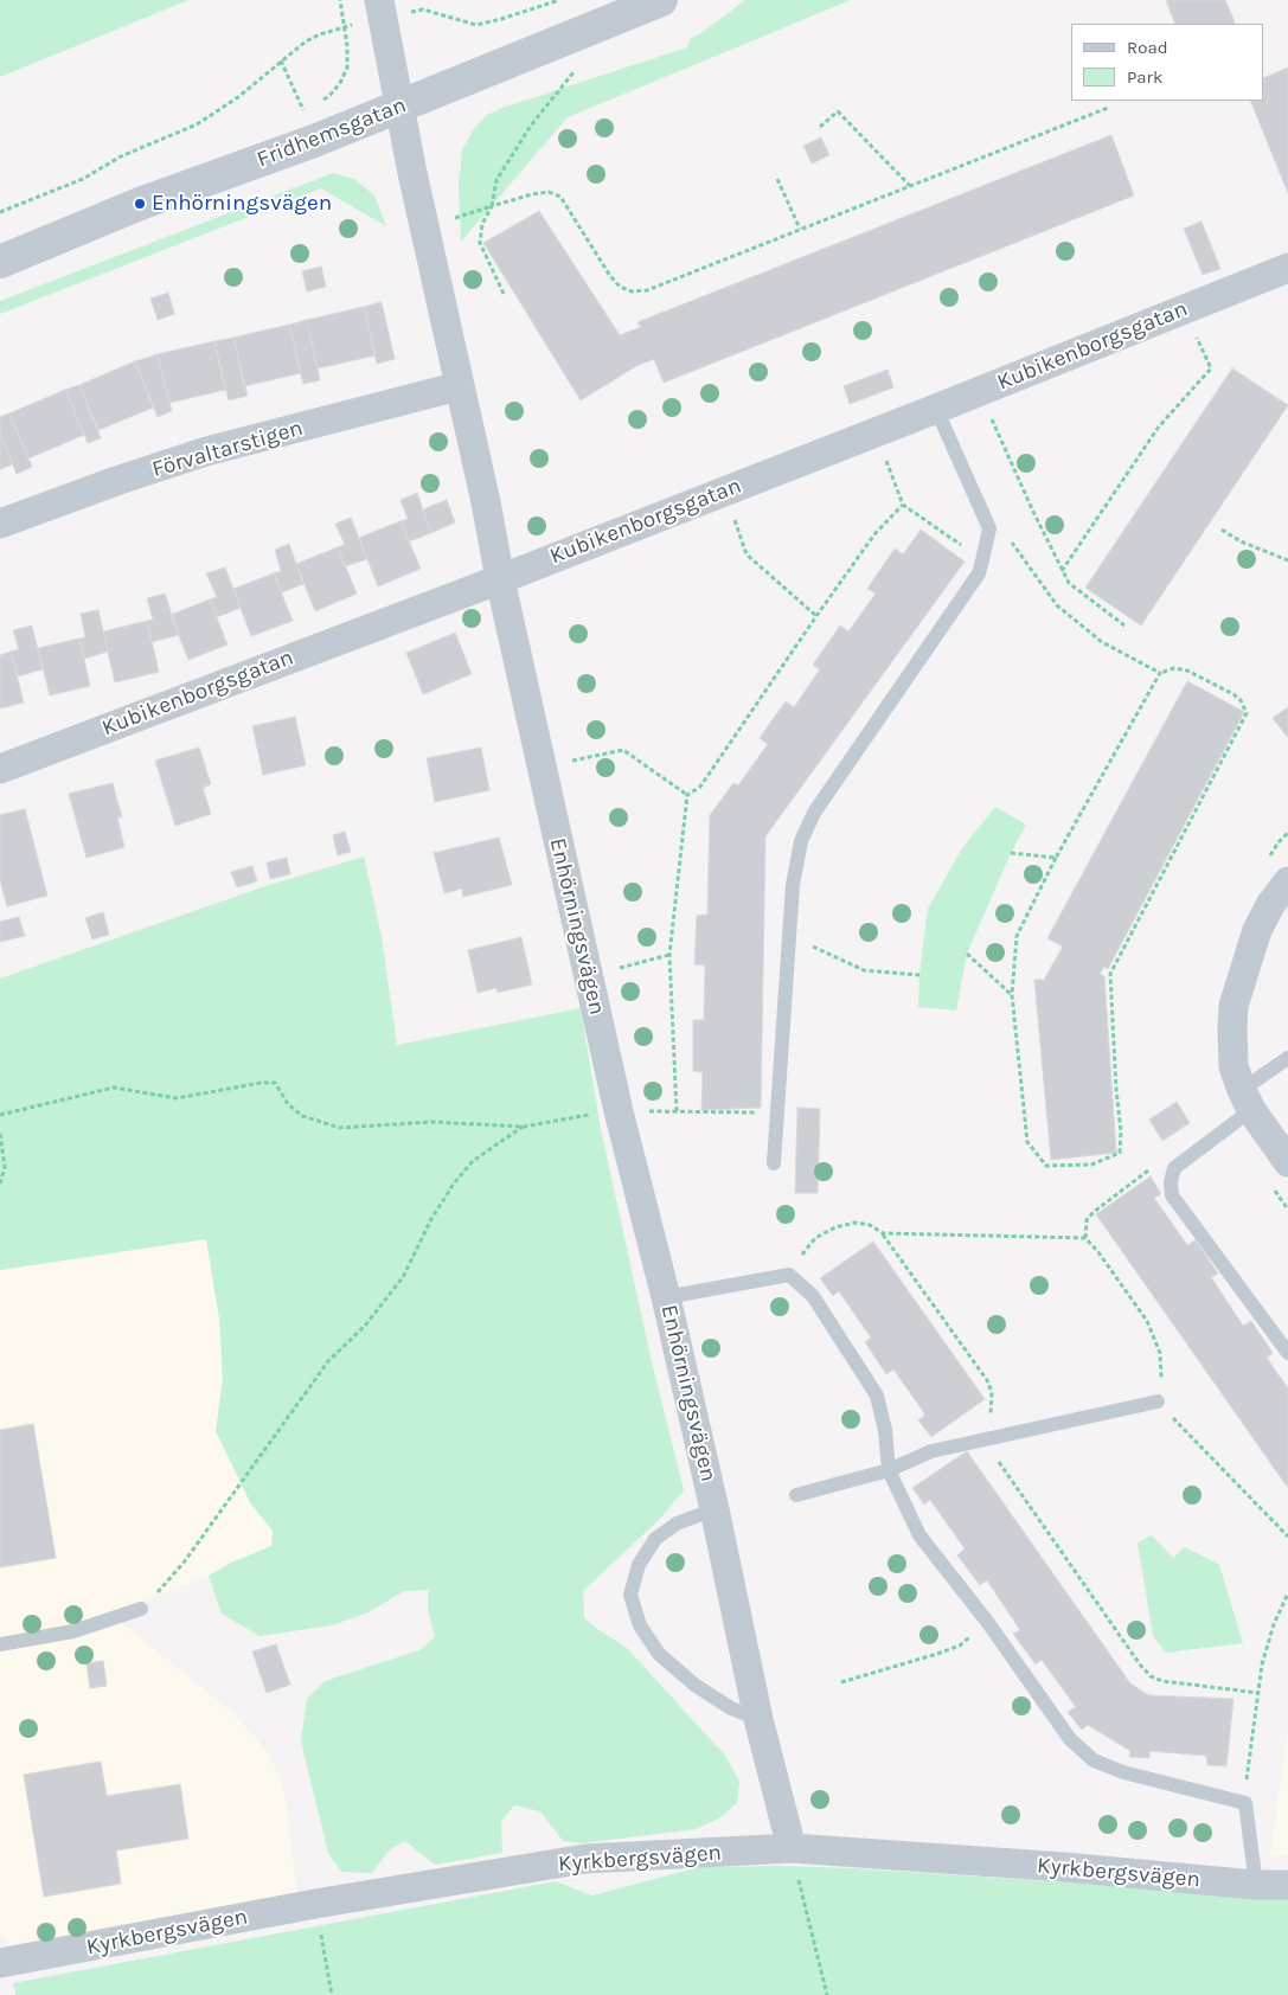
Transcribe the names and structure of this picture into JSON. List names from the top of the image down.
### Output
{
  "streets": {
    "street": [
      "Fridhemsgatan",
      "Kubikenborgsgatan",
      "Förvaltarstigen",
      "Enhörningsvägen",
      "Kyrkbergsvägen"
    ]
  },
  "crossings": [
    ["Fridhemsgatan", "Enhörningsvägen"],
    ["Kubikenborgsgatan", "Enhörningsvägen"],
    ["Förvaltarstigen", "Enhörningsvägen"],
    ["Enhörningsvägen", "Kyrkbergsvägen"]
  ],
  "places": ["Enhörningsvägen"],
  "legend": ["Road", "Park"]
}
